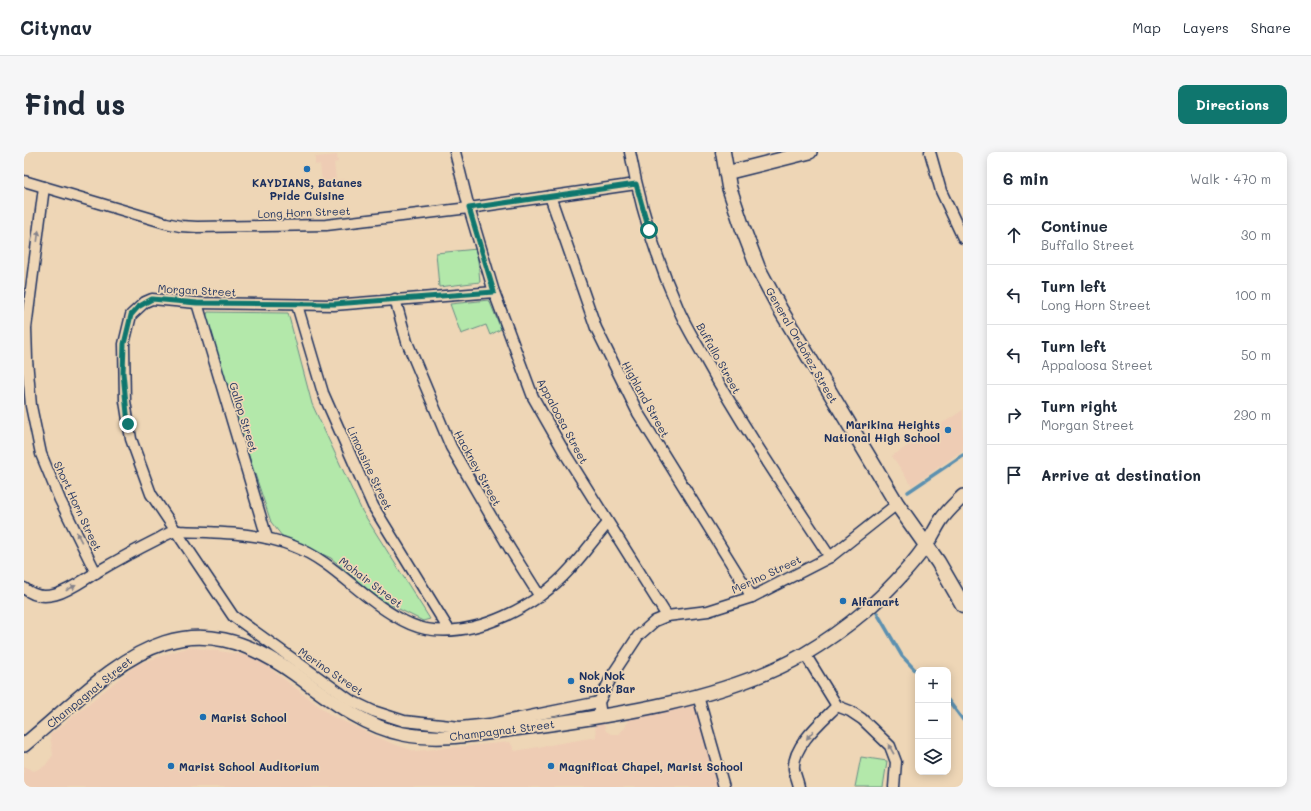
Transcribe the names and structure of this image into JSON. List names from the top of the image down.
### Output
{
  "streets": {
    "main road": ["General Ordoñez Street"],
    "street": [
      "Long Horn Street",
      "Morgan Street",
      "Buffallo Street",
      "Highland Street",
      "Gallop Street",
      "Appaloosa Street",
      "Limousine Street",
      "Hackney Street",
      "Short Horn Street",
      "Merino Street",
      "Mohair Street",
      "Champagnat Street"
    ]
  },
  "crossings": [
    ["Long Horn Street", "Buffallo Street"],
    ["Long Horn Street", "Highland Street"],
    ["Long Horn Street", "Appaloosa Street"],
    ["Long Horn Street", "Short Horn Street"],
    ["Morgan Street", "Gallop Street"],
    ["Morgan Street", "Appaloosa Street"],
    ["Morgan Street", "Limousine Street"],
    ["Morgan Street", "Hackney Street"],
    ["Morgan Street", "Merino Street"],
    ["Morgan Street", "Mohair Street"],
    ["General Ordoñez Street", "Merino Street"],
    ["General Ordoñez Street", "Champagnat Street"],
    ["Buffallo Street", "Merino Street"],
    ["Highland Street", "Merino Street"],
    ["Gallop Street", "Mohair Street"],
    ["Appaloosa Street", "Merino Street"],
    ["Appaloosa Street", "Mohair Street"],
    ["Limousine Street", "Mohair Street"],
    ["Hackney Street", "Mohair Street"],
    ["Merino Street", "Mohair Street"]
  ],
  "one_way": ["Short Horn Street"],
  "places": [
    "KAYDIANS, Batanes Pride Cuisine",
    "Marikina Heights National High School",
    "Alfamart",
    "Nok Nok Snack Bar",
    "Marist School",
    "Marist School Auditorium",
    "Magnificat Chapel, Marist School"
  ],
  "page": {
    "header": "Citynav",
    "nav": ["Map", "Layers", "Share"],
    "buttons": "Directions",
    "title": "Find us",
    "heading": ["6 min", "Walk · 470 m"],
    "list": [
      ["Continue", "Buffallo Street", "30 m"],
      ["Turn left", "Long Horn Street", "100 m"],
      ["Turn left", "Appaloosa Street", "50 m"],
      ["Turn right", "Morgan Street", "290 m"],
      "Arrive at destination"
    ],
    "map_buttons": ["+", "−"]
  }
}
